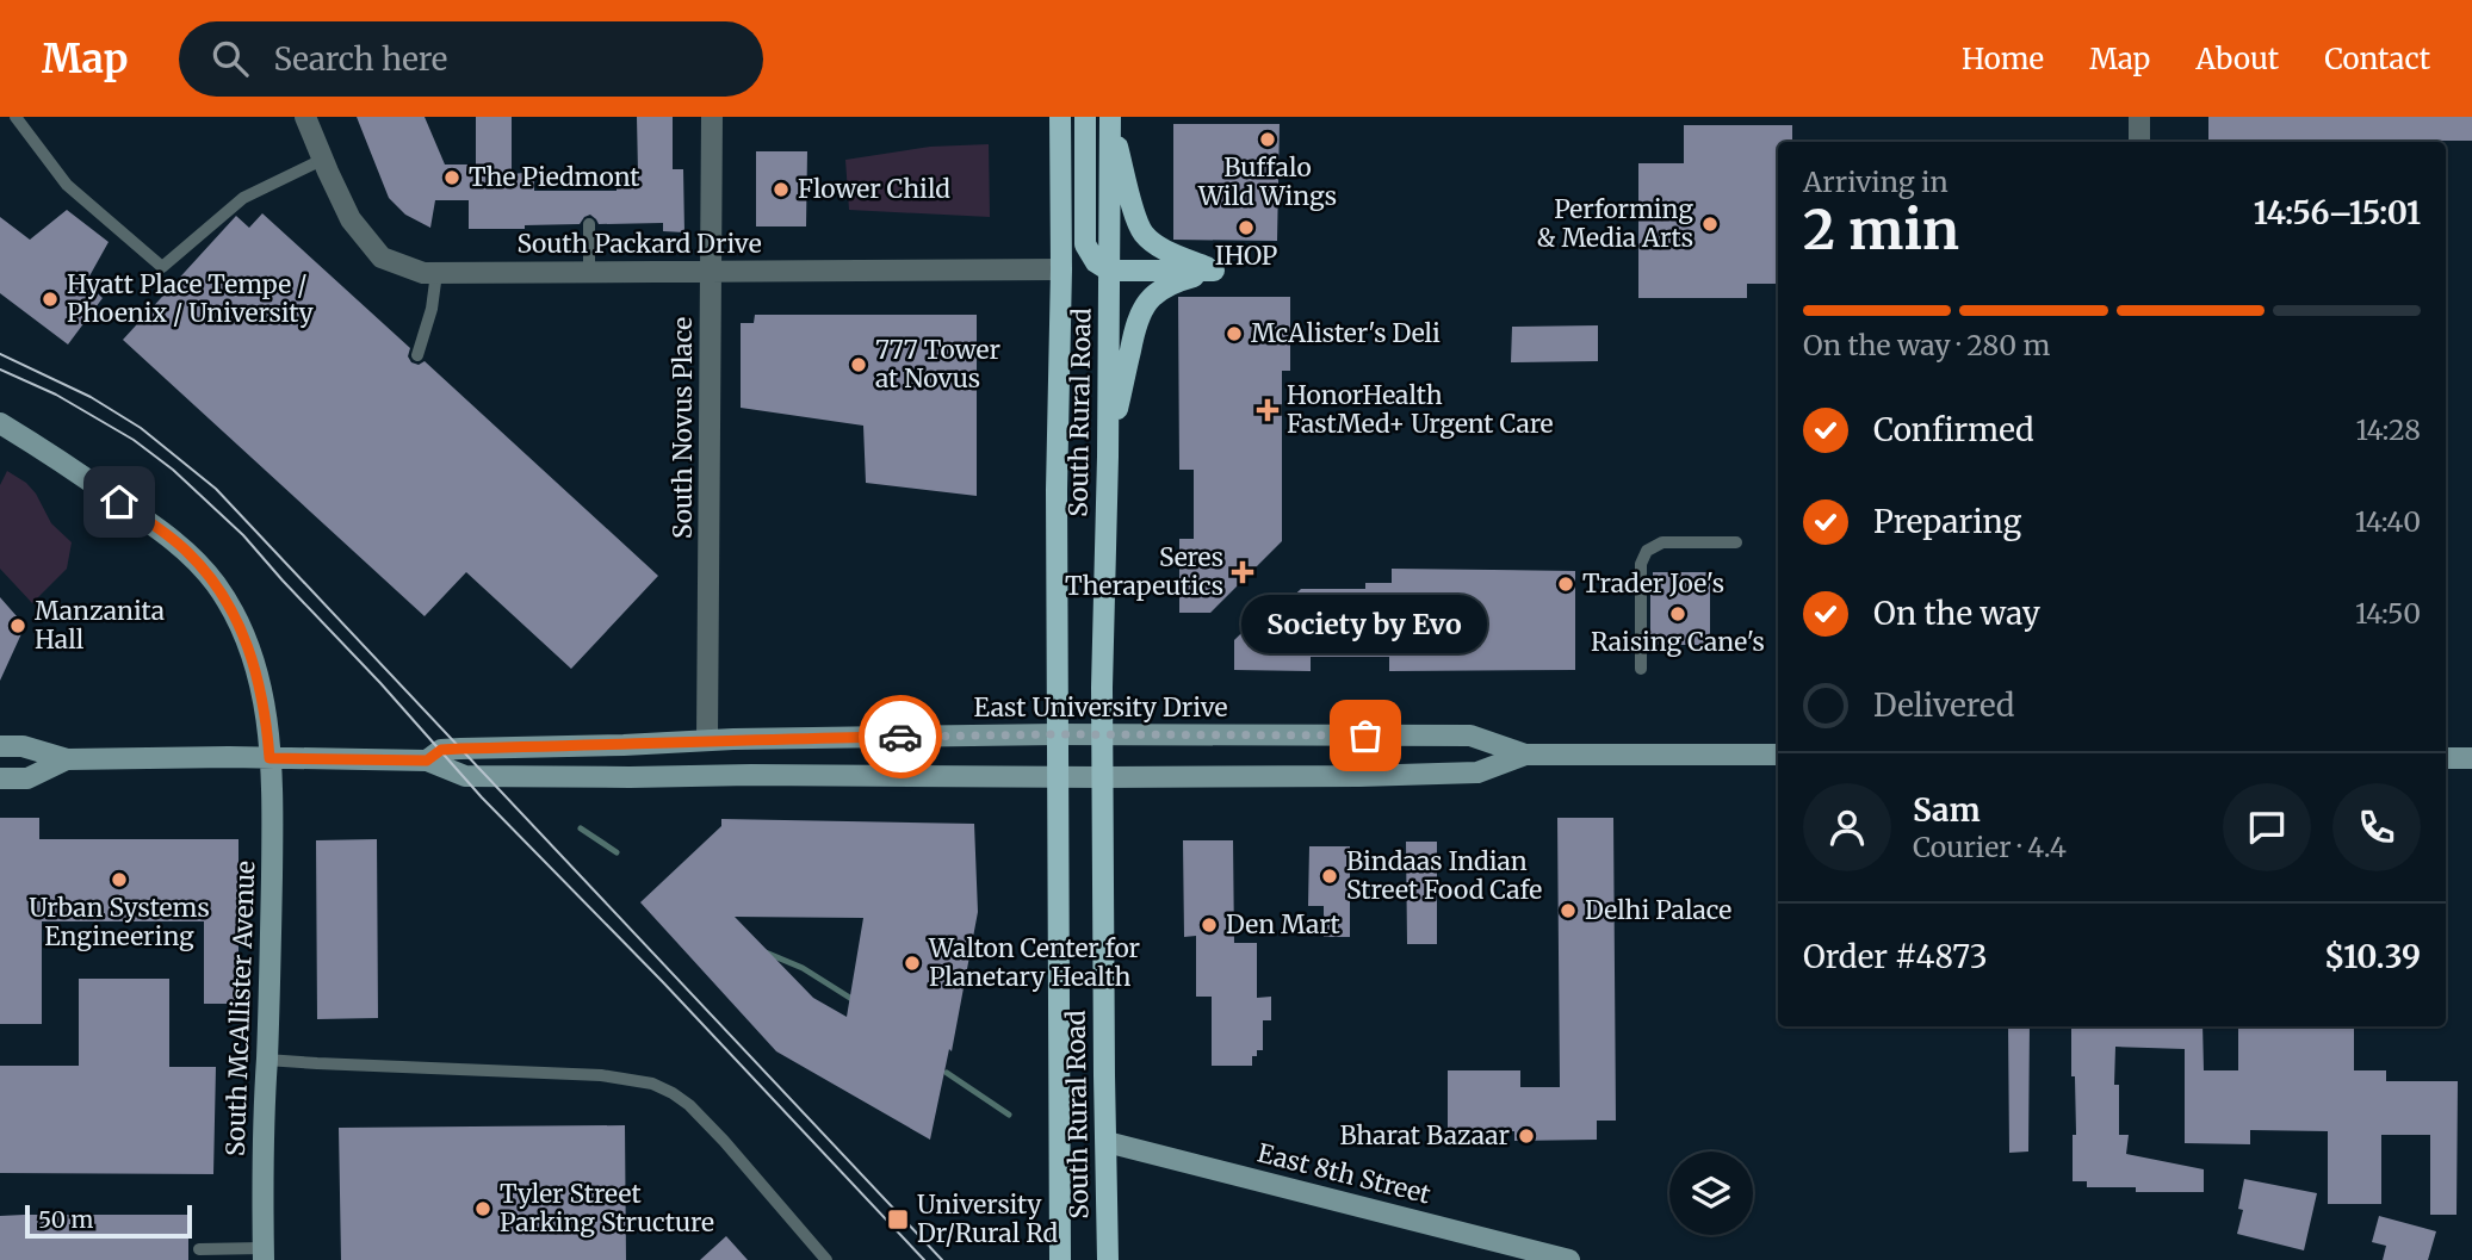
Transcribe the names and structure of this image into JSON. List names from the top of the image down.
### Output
{
  "streets": {
    "main road": [
      "South Rural Road",
      "East University Drive",
      "South McAllister Avenue",
      "East 8th Street"
    ],
    "street": ["South Packard Drive", "South Novus Place"]
  },
  "crossings": [
    ["South Packard Drive", "South Rural Road"],
    ["South Packard Drive", "South Novus Place"],
    ["South Rural Road", "East University Drive"],
    ["South Rural Road", "East 8th Street"],
    ["South Novus Place", "East University Drive"],
    ["East University Drive", "South McAllister Avenue"]
  ],
  "places": {
    "other": [
      "Buffalo Wild Wings",
      "The Piedmont",
      "Flower Child",
      "Performing & Media Arts",
      "IHOP",
      "Hyatt Place Tempe / Phoenix / University",
      "McAlister's Deli",
      "777 Tower at Novus",
      "Trader Joe's",
      "Raising Cane's",
      "Manzanita Hall",
      "Society by Evo",
      "Bindaas Indian Street Food Cafe",
      "Urban Systems Engineering",
      "Delhi Palace",
      "Den Mart",
      "Walton Center for Planetary Health",
      "Bharat Bazaar",
      "Tyler Street Parking Structure"
    ],
    "health": ["HonorHealth FastMed+ Urgent Care", "Seres Therapeutics"],
    "transit": ["University Dr/Rural Rd"]
  },
  "scale_bar": "50 m",
  "page": {
    "header": "Map",
    "search": "Search here",
    "nav": [
      "Home",
      "Map",
      "About",
      "Contact"
    ],
    "heading": ["2 min", "Arriving in", "14:56–15:01"],
    "panel": [
      "Sam",
      "Courier · 4.4",
      "Order #4873",
      "$10.39"
    ],
    "bar": "On the way · 280 m",
    "list": [
      ["Confirmed", "14:28"],
      ["Preparing", "14:40"],
      ["On the way", "14:50"],
      "Delivered"
    ],
    "bubble": "Society by Evo",
    "scale": "50 m"
  }
}
